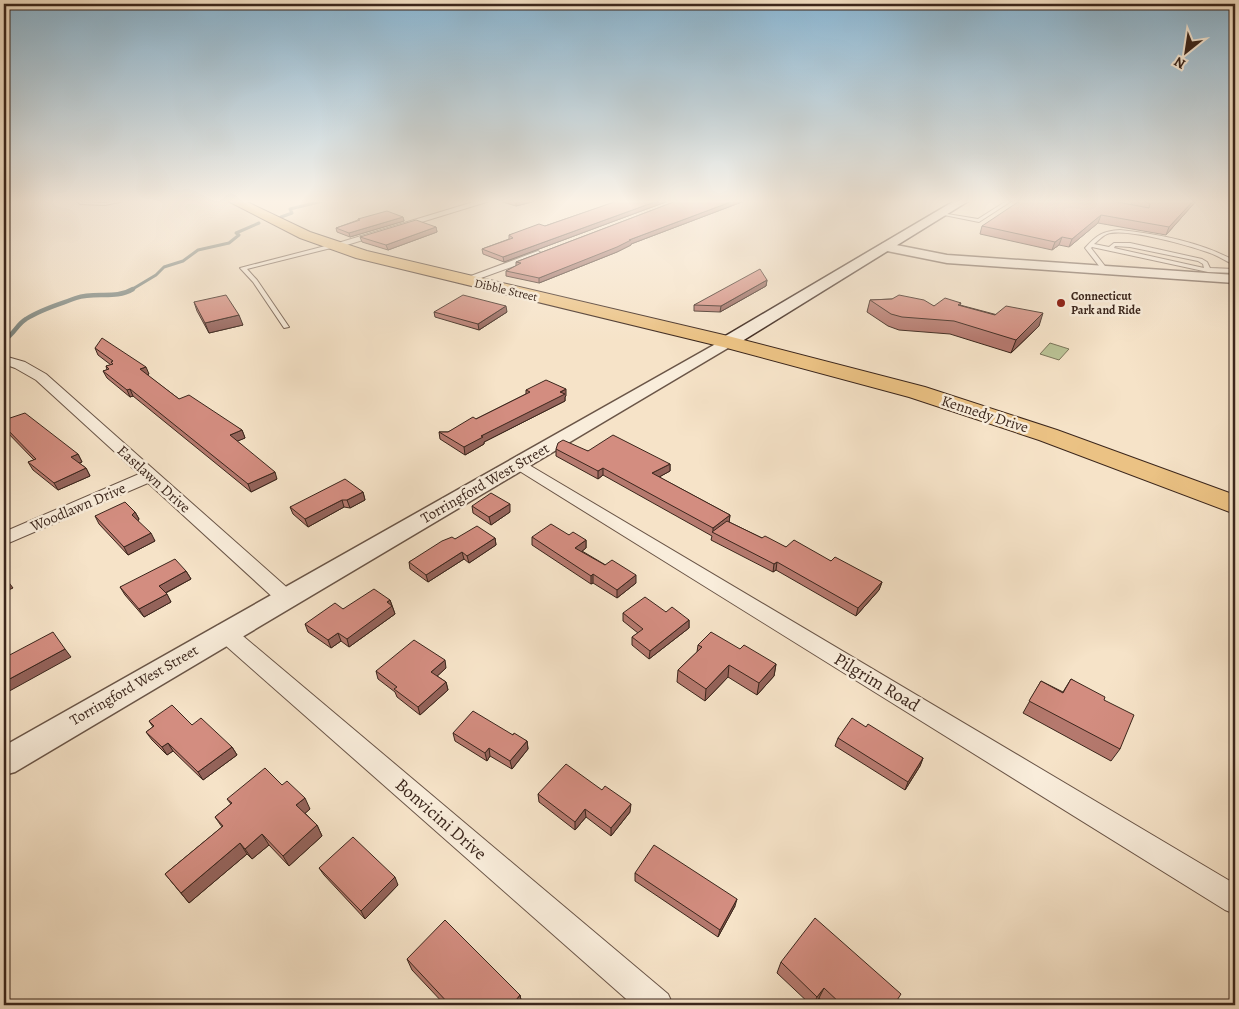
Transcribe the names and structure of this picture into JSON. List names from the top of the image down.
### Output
{
  "streets": {
    "main road": ["Dibble Street", "Kennedy Drive", "Torringford West Street"],
    "street": [
      "Eastlawn Drive",
      "Woodlawn Drive",
      "Pilgrim Road",
      "Bonvicini Drive"
    ]
  },
  "crossings": [
    ["Dibble Street", "Kennedy Drive"],
    ["Dibble Street", "Torringford West Street"],
    ["Kennedy Drive", "Torringford West Street"],
    ["Eastlawn Drive", "Torringford West Street"],
    ["Eastlawn Drive", "Woodlawn Drive"],
    ["Torringford West Street", "Pilgrim Road"],
    ["Torringford West Street", "Bonvicini Drive"]
  ],
  "places": ["Connecticut Park and Ride"],
  "north": "bottom left"
}
